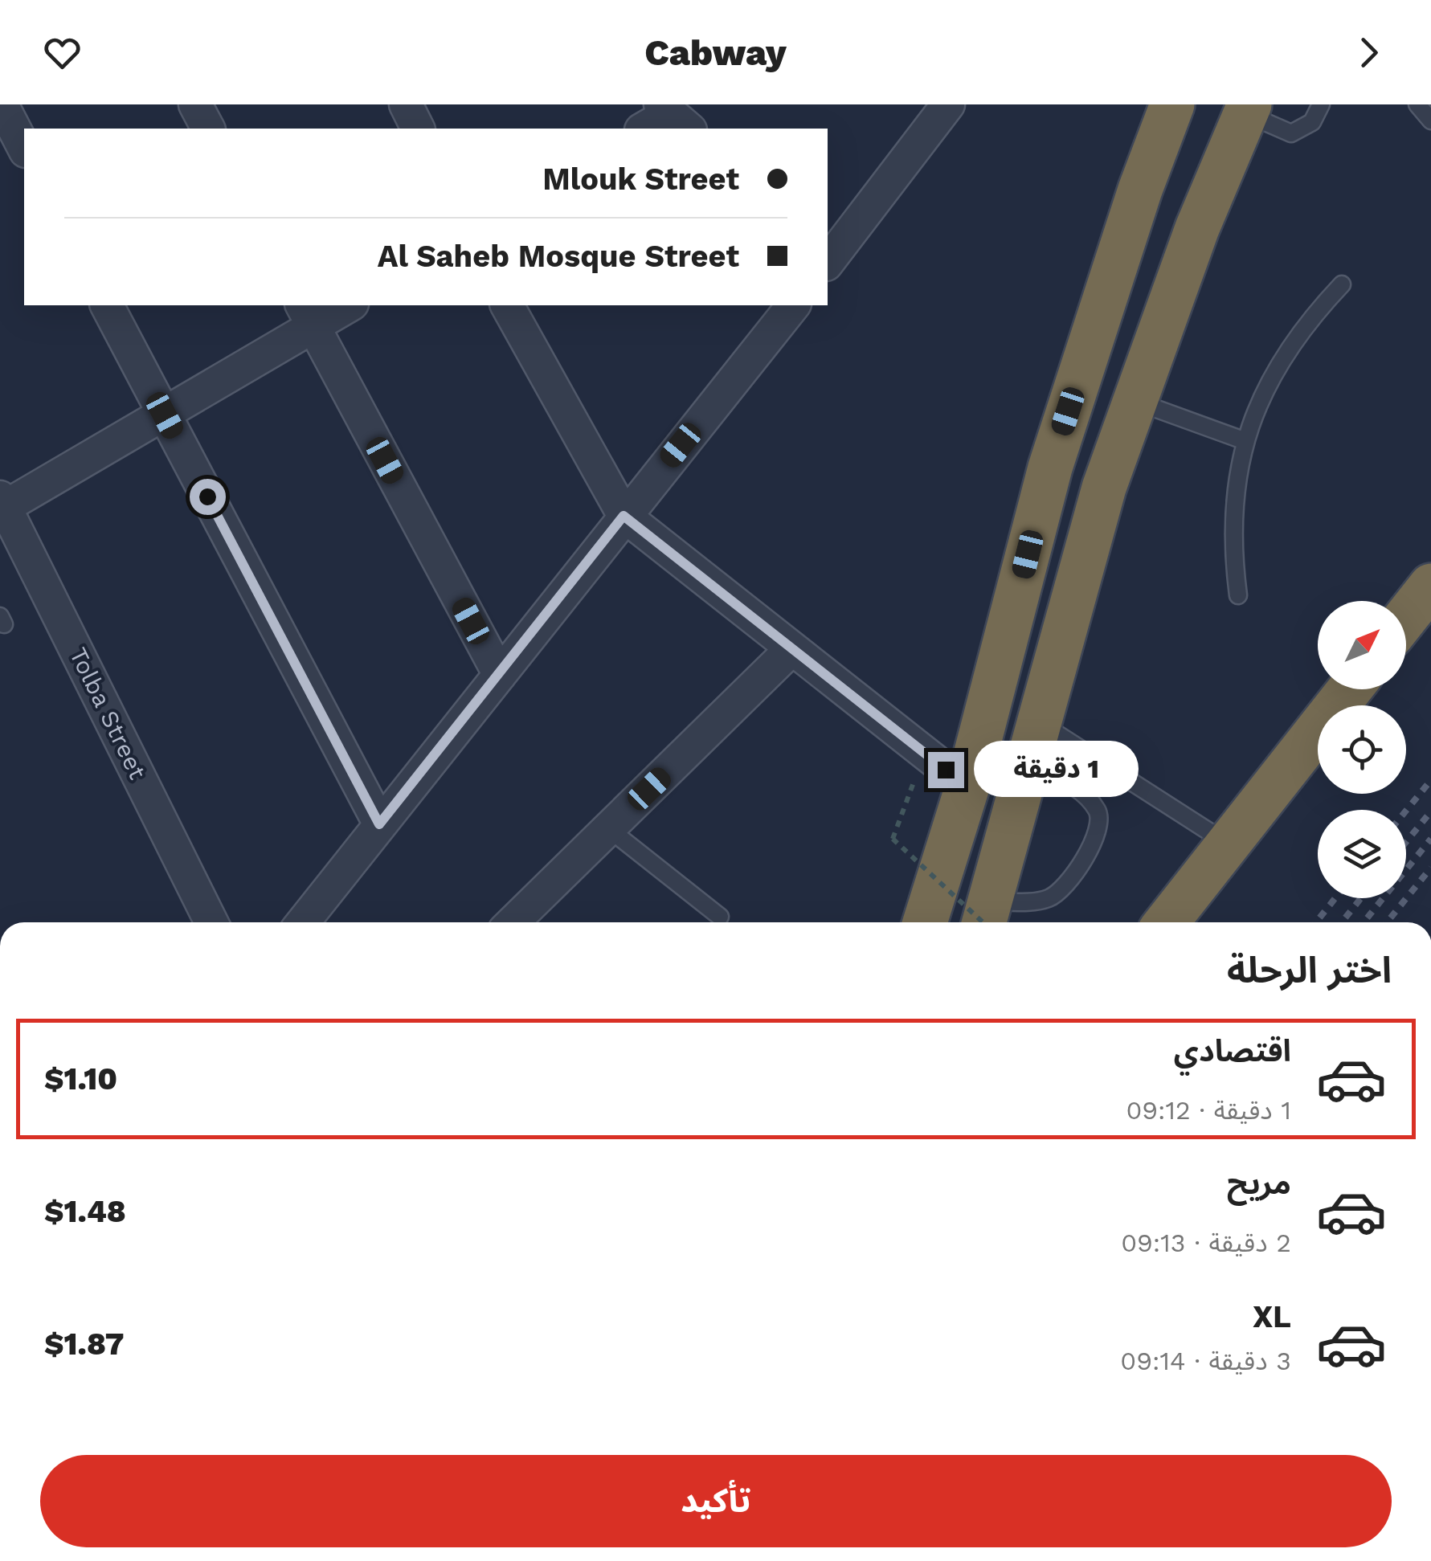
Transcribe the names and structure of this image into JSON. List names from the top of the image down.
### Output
{
  "streets": {
    "street": ["Tolba Street"]
  },
  "north": "top right",
  "page": {
    "header": "Cabway",
    "banner": ["Mlouk Street", "Al Saheb Mosque Street"],
    "bubble": "1 دقيقة",
    "heading": "اختر الرحلة",
    "list": [
      {
        "name": "اقتصادي",
        "note": "1 دقيقة · 09:12",
        "value": "$1.10"
      },
      {
        "name": "مريح",
        "note": "2 دقيقة · 09:13",
        "value": "$1.48"
      },
      {
        "name": "XL",
        "note": "3 دقيقة · 09:14",
        "value": "$1.87"
      }
    ],
    "buttons": "تأكيد"
  }
}
